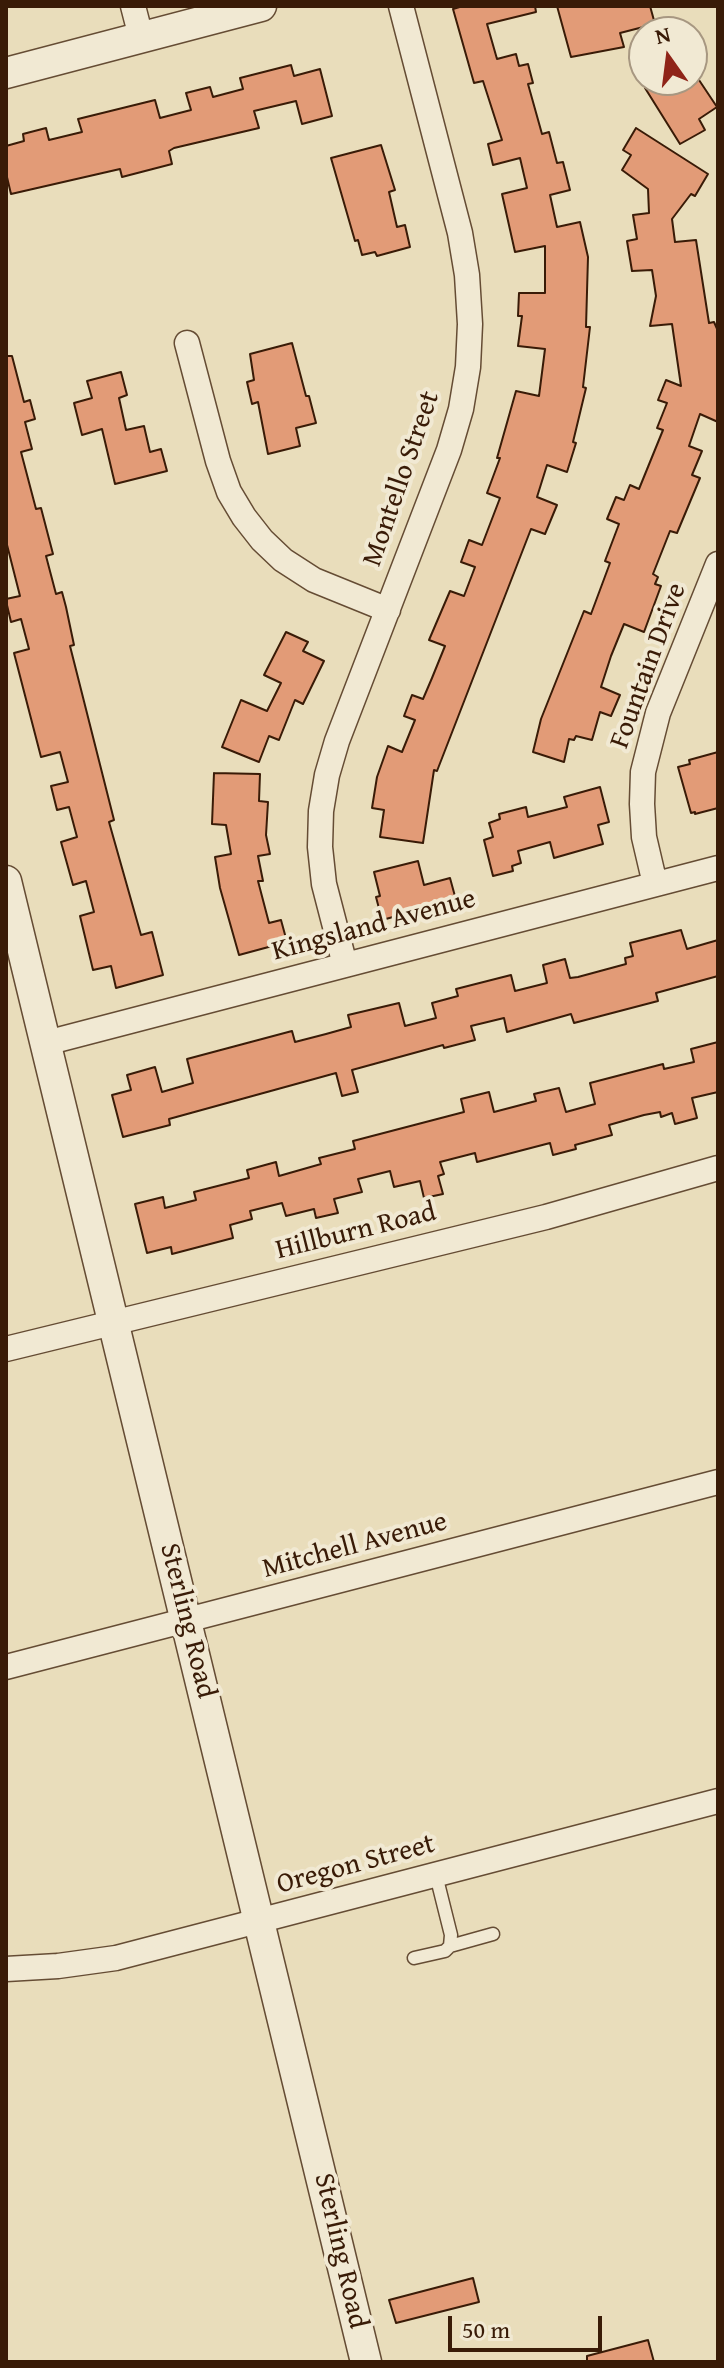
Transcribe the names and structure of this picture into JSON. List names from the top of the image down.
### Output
{
  "streets": {
    "street": [
      "Montello Street",
      "Fountain Drive",
      "Kingsland Avenue",
      "Hillburn Road",
      "Mitchell Avenue",
      "Sterling Road",
      "Oregon Street"
    ]
  },
  "crossings": [
    ["Montello Street", "Kingsland Avenue"],
    ["Fountain Drive", "Kingsland Avenue"],
    ["Kingsland Avenue", "Sterling Road"],
    ["Hillburn Road", "Sterling Road"],
    ["Mitchell Avenue", "Sterling Road"],
    ["Sterling Road", "Oregon Street"]
  ],
  "scale_bar": "50 m",
  "north": "top"
}
